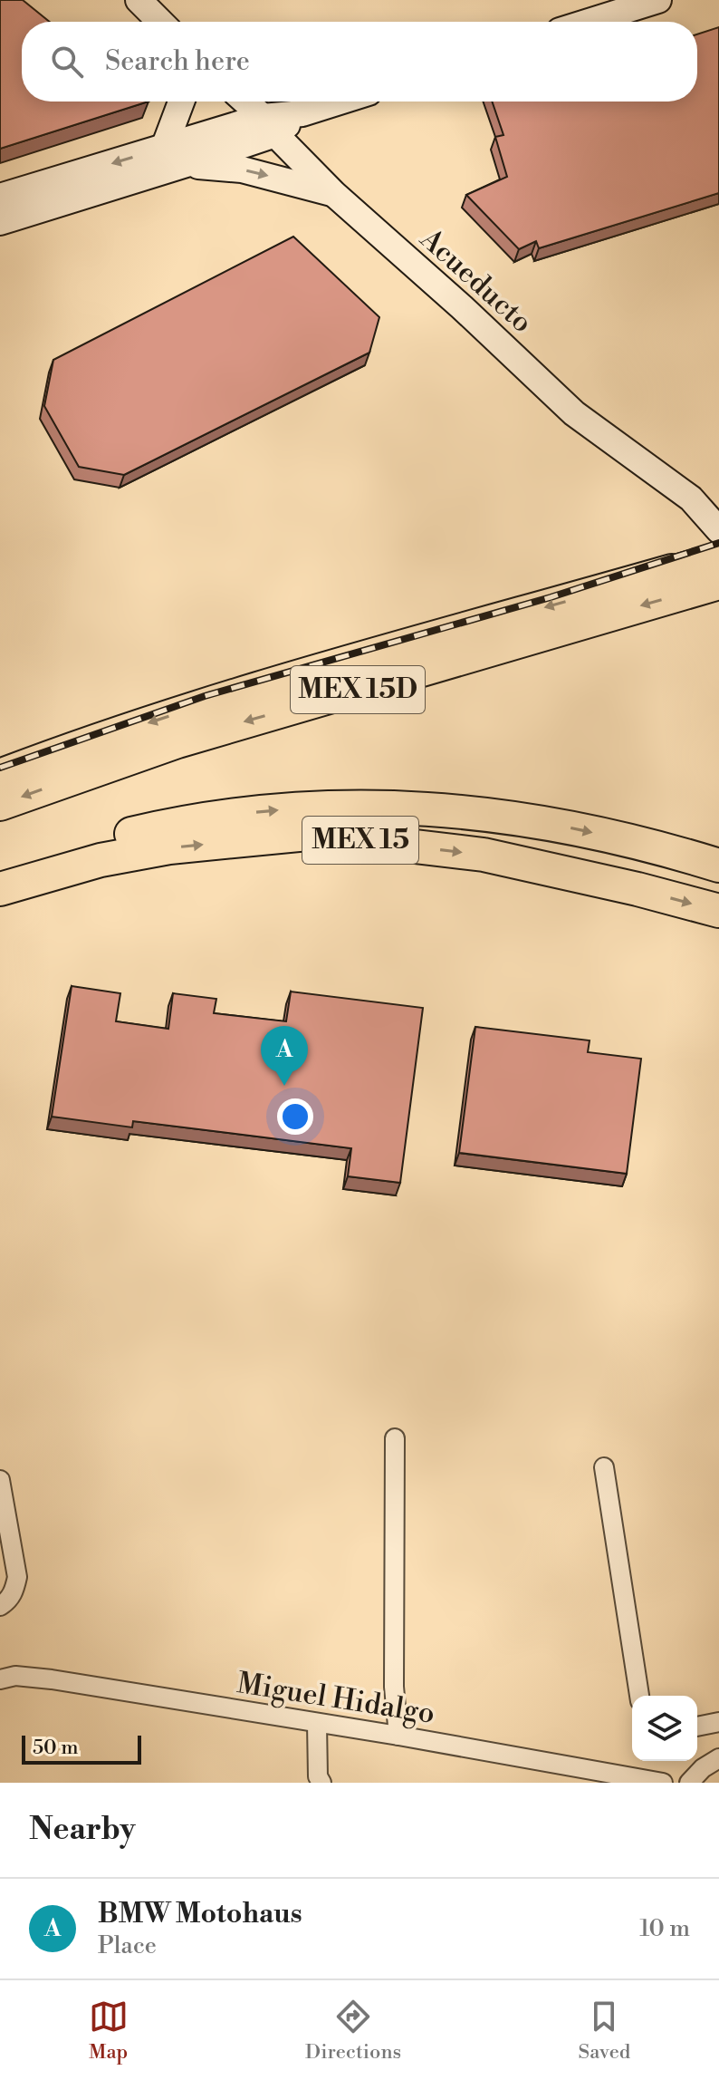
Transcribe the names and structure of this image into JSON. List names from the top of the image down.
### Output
{
  "streets": {
    "highway": ["MEX 15D", "MEX 15"],
    "main road": ["Acueducto"],
    "street": ["Miguel Hidalgo"]
  },
  "scale_bar": "50 m",
  "page": {
    "search": "Search here",
    "pins": "A",
    "scale": "50 m",
    "heading": "Nearby",
    "list": [
      {
        "mark": "A",
        "name": "BMW Motohaus",
        "note": "Place",
        "value": "10 m"
      }
    ],
    "nav": ["Map", "Directions", "Saved"]
  }
}
